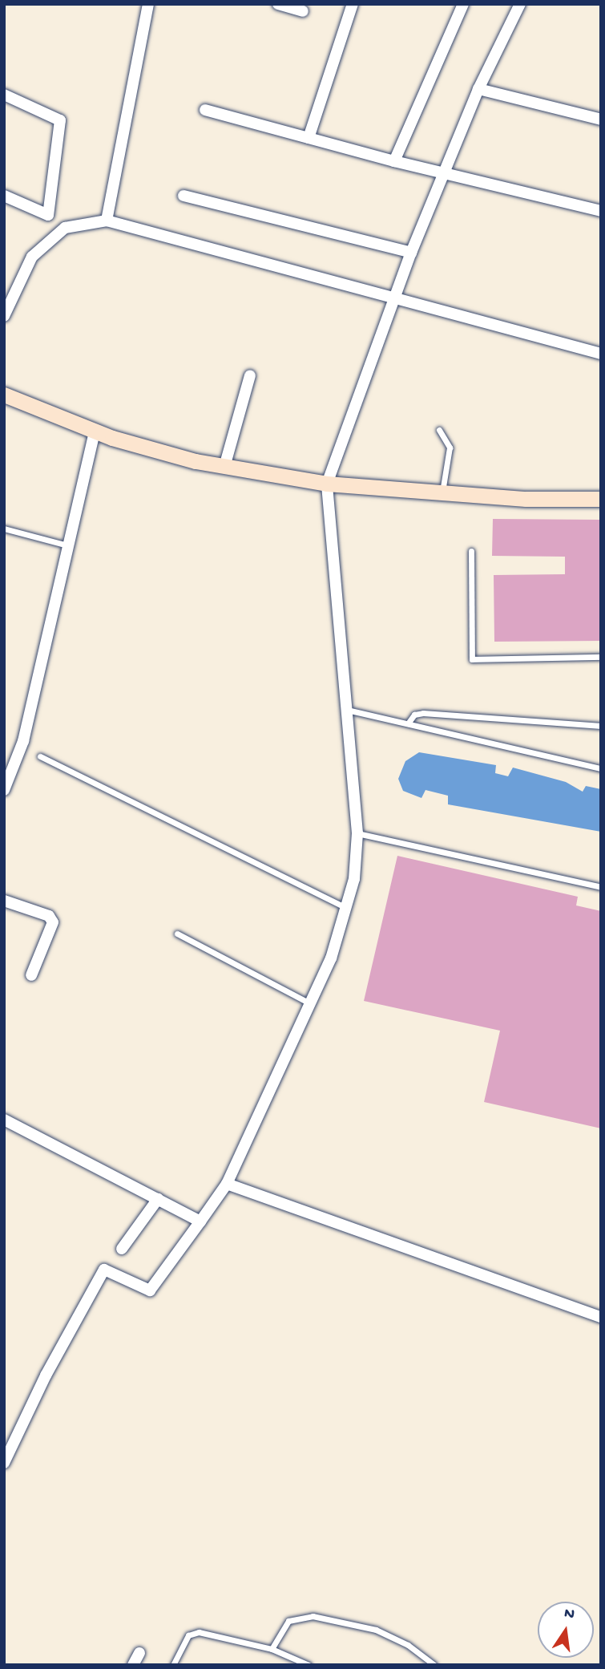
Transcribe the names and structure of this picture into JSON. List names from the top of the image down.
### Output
{
  "north": "top"
}
